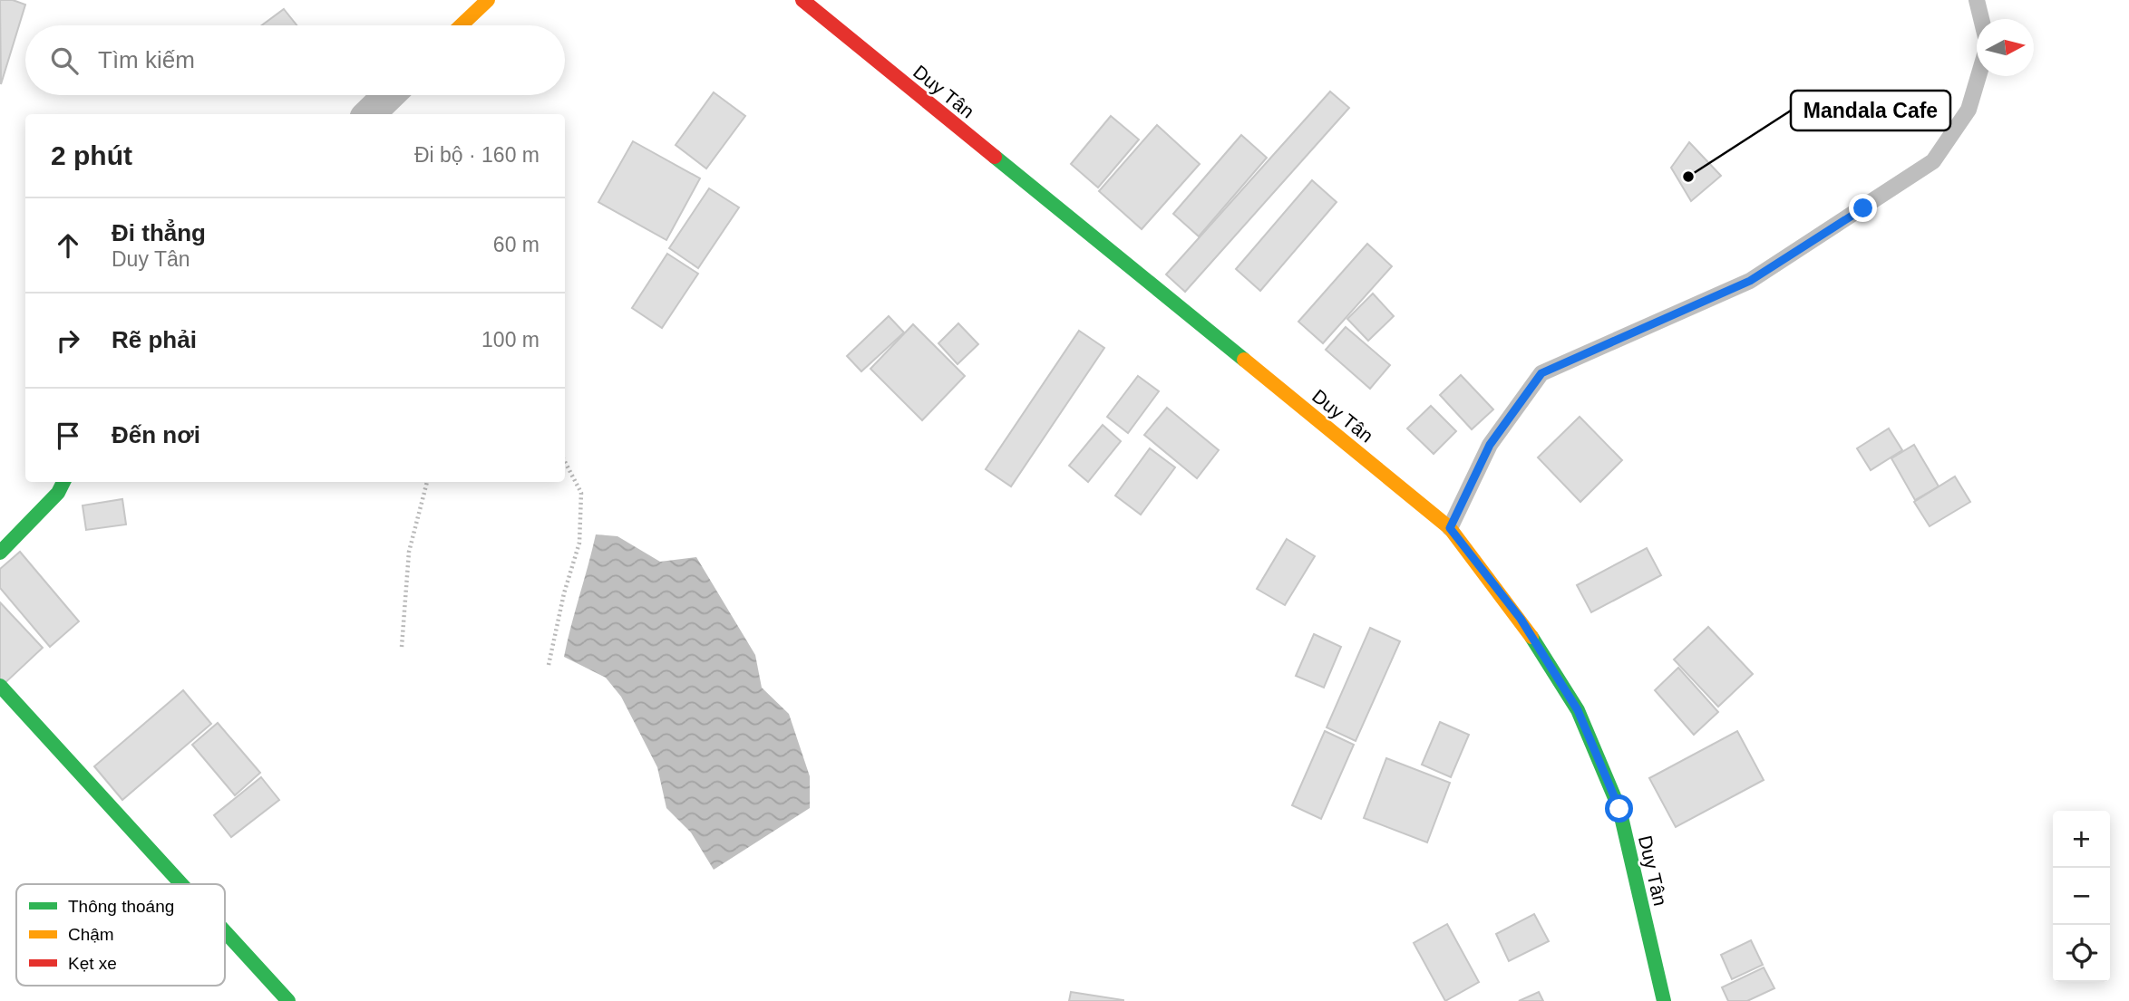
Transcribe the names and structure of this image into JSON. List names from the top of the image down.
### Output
{
  "streets": {
    "street": ["Duy Tân"]
  },
  "places": ["Mandala Cafe"],
  "legend": ["Thông thoáng", "Chậm", "Kẹt xe"],
  "north": "right",
  "page": {
    "search": "Tìm kiếm",
    "heading": ["2 phút", "Đi bộ · 160 m"],
    "list": [
      ["Đi thẳng", "Duy Tân", "60 m"],
      ["Rẽ phải", "100 m"],
      "Đến nơi"
    ],
    "map_buttons": ["+", "−"]
  }
}
